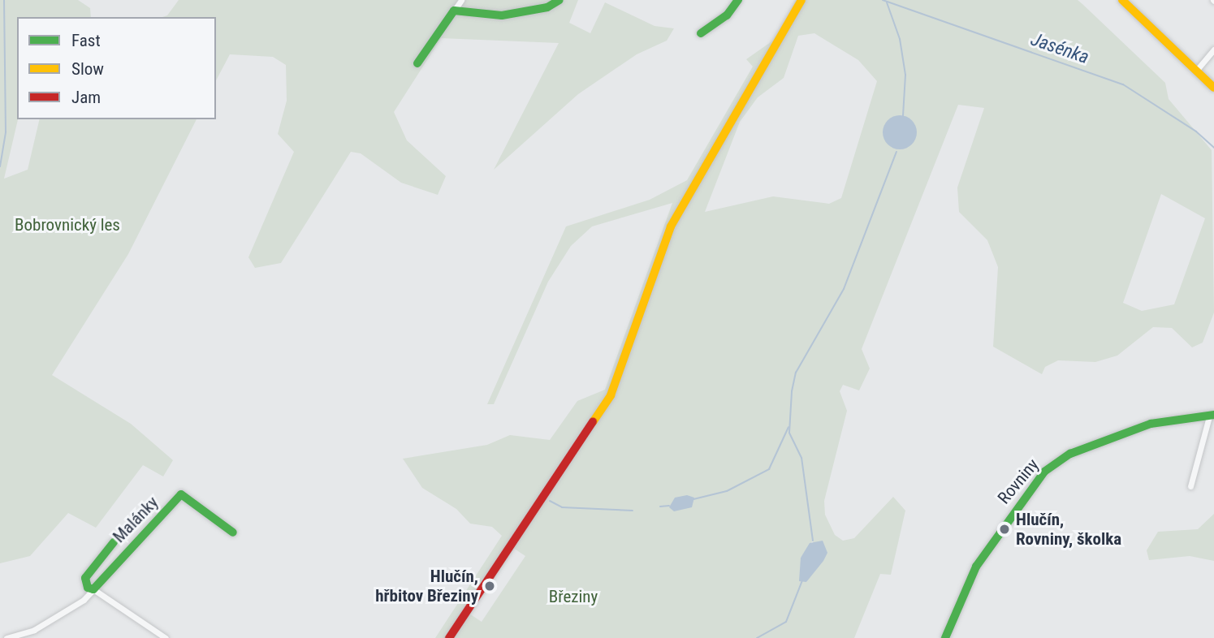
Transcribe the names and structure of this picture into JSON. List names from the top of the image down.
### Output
{
  "streets": {
    "street": ["Rovniny", "Malánky"]
  },
  "water": ["Jasénka"],
  "parks": ["Bobrovnický les", "Březiny"],
  "places": ["Hlučín, Rovniny, školka", "Hlučín, hřbitov Březiny"],
  "legend": ["Fast", "Slow", "Jam"]
}
